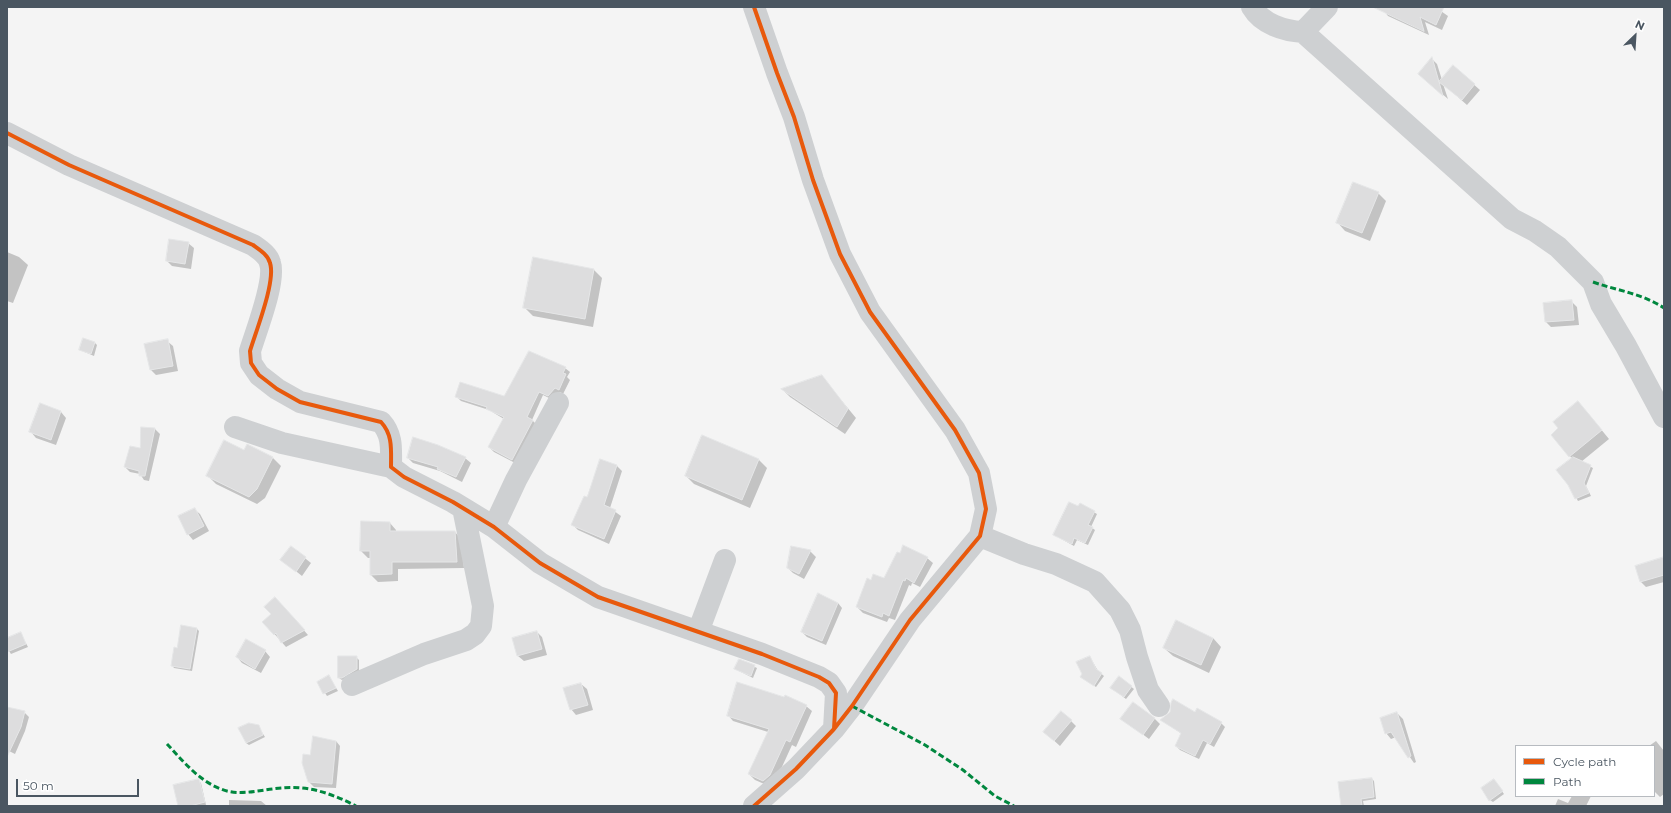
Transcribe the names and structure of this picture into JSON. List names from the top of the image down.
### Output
{
  "legend": ["Cycle path", "Path"],
  "scale_bar": "50 m",
  "north": "top right"
}
